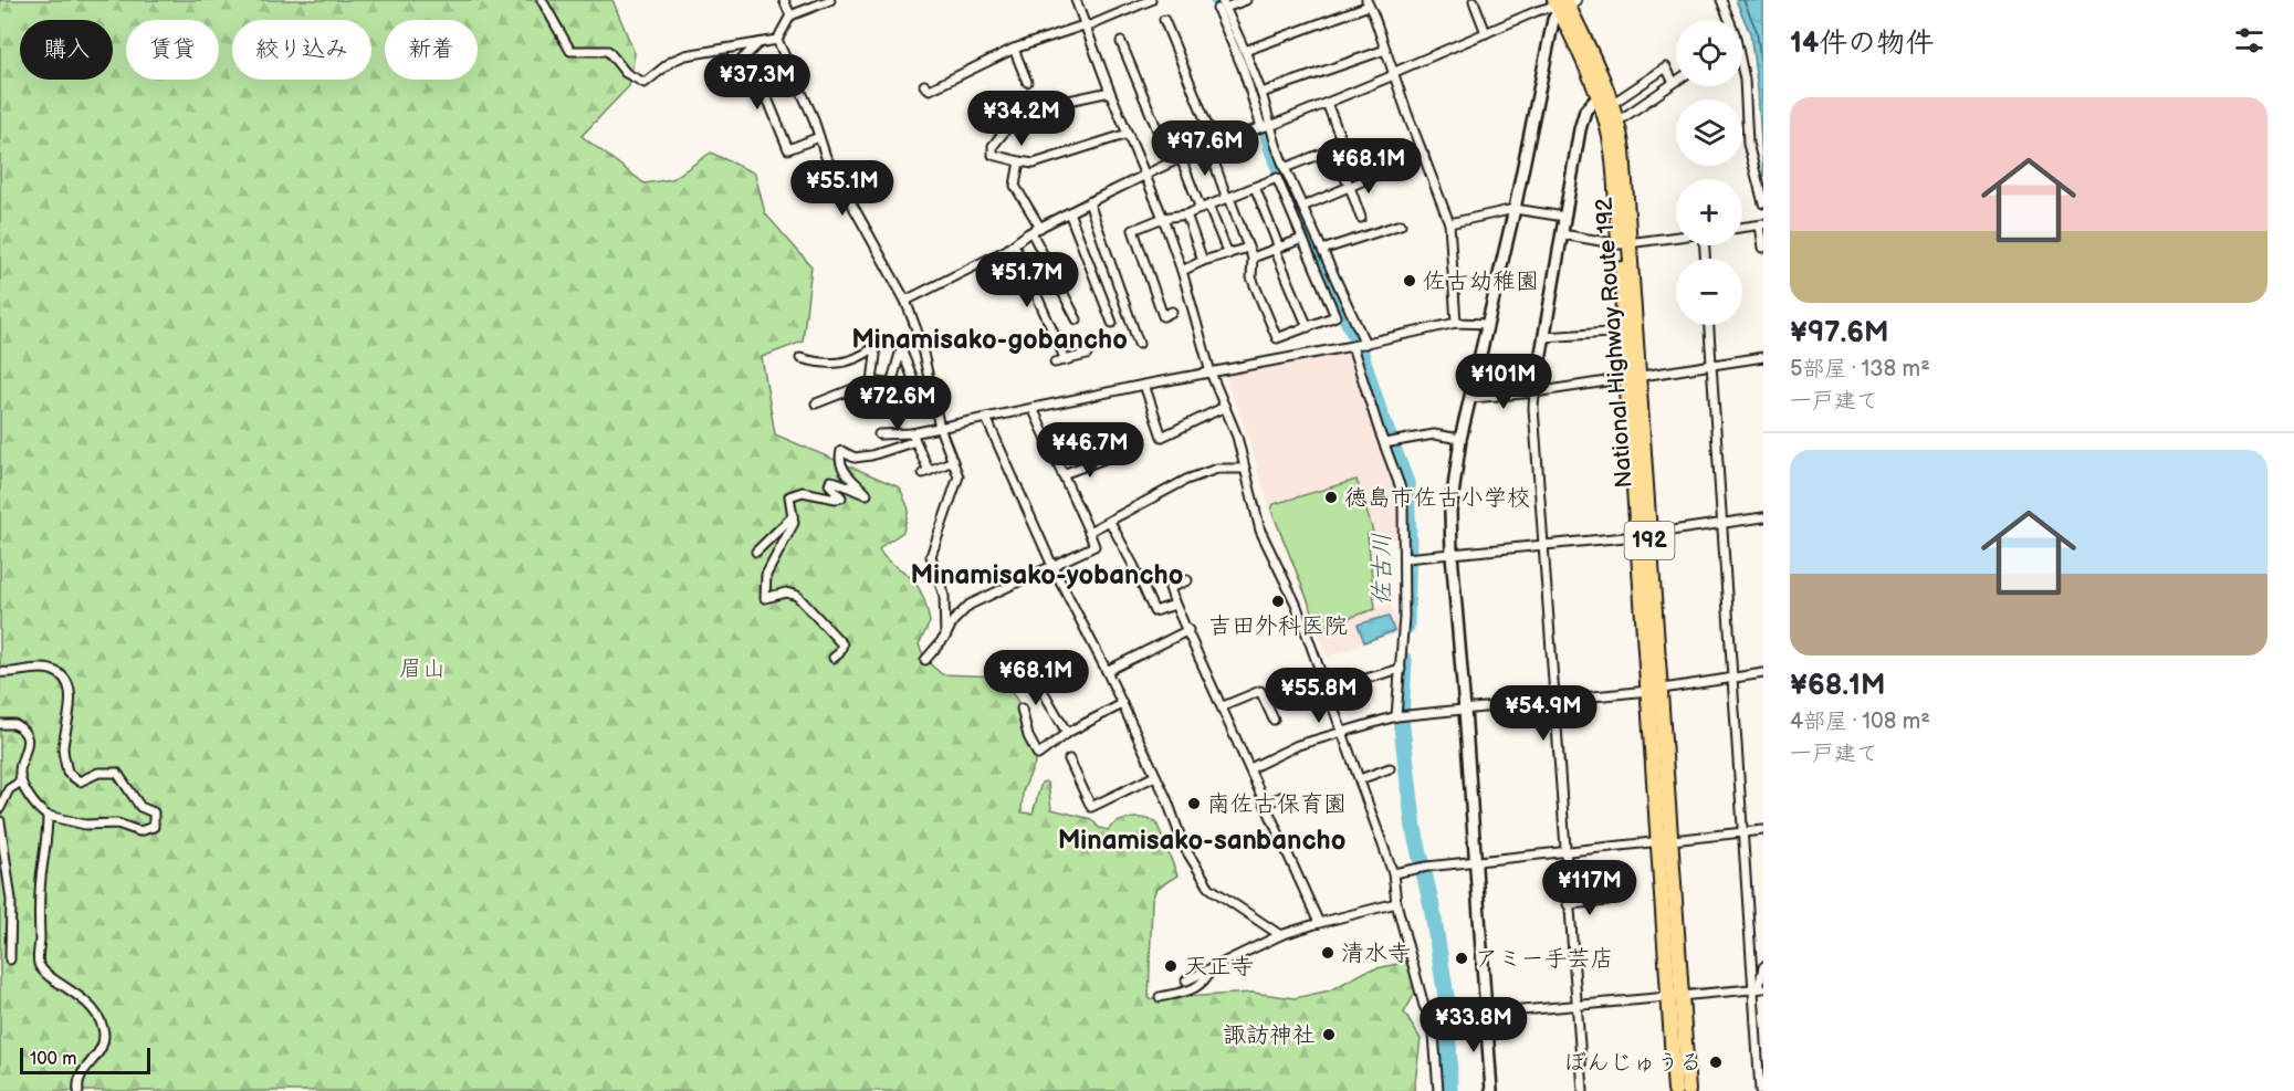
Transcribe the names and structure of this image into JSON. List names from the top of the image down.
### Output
{
  "streets": {
    "highway": ["National Highway Route 192", "192"]
  },
  "districts": ["Minamisako-gobancho", "Minamisako-yobancho", "Minamisako-sanbancho"],
  "water": ["佐古川"],
  "parks": ["眉山"],
  "places": [
    "佐古幼稚園",
    "徳島市佐古小学校",
    "吉田外科医院",
    "南佐古保育園",
    "清水寺",
    "アミー手芸店",
    "天正寺",
    "諏訪神社",
    "ぼんじゅうる"
  ],
  "scale_bar": "100 m",
  "page": {
    "heading": "14件の物件",
    "map_buttons": ["+", "−"],
    "chip": [
      "購入",
      "賃貸",
      "絞り込み",
      "新着"
    ],
    "price": [
      "¥37.3M",
      "¥34.2M",
      "¥97.6M",
      "¥68.1M",
      "¥55.1M",
      "¥51.7M",
      "¥101M",
      "¥72.6M",
      "¥46.7M",
      "¥68.1M",
      "¥55.8M",
      "¥54.9M",
      "¥117M",
      "¥33.8M"
    ],
    "list": [
      {
        "name": "¥97.6M",
        "note": "5部屋 · 138 m² · 一戸建て"
      },
      {
        "name": "¥68.1M",
        "note": "4部屋 · 108 m² · 一戸建て"
      }
    ],
    "scale": "100 m"
  }
}
